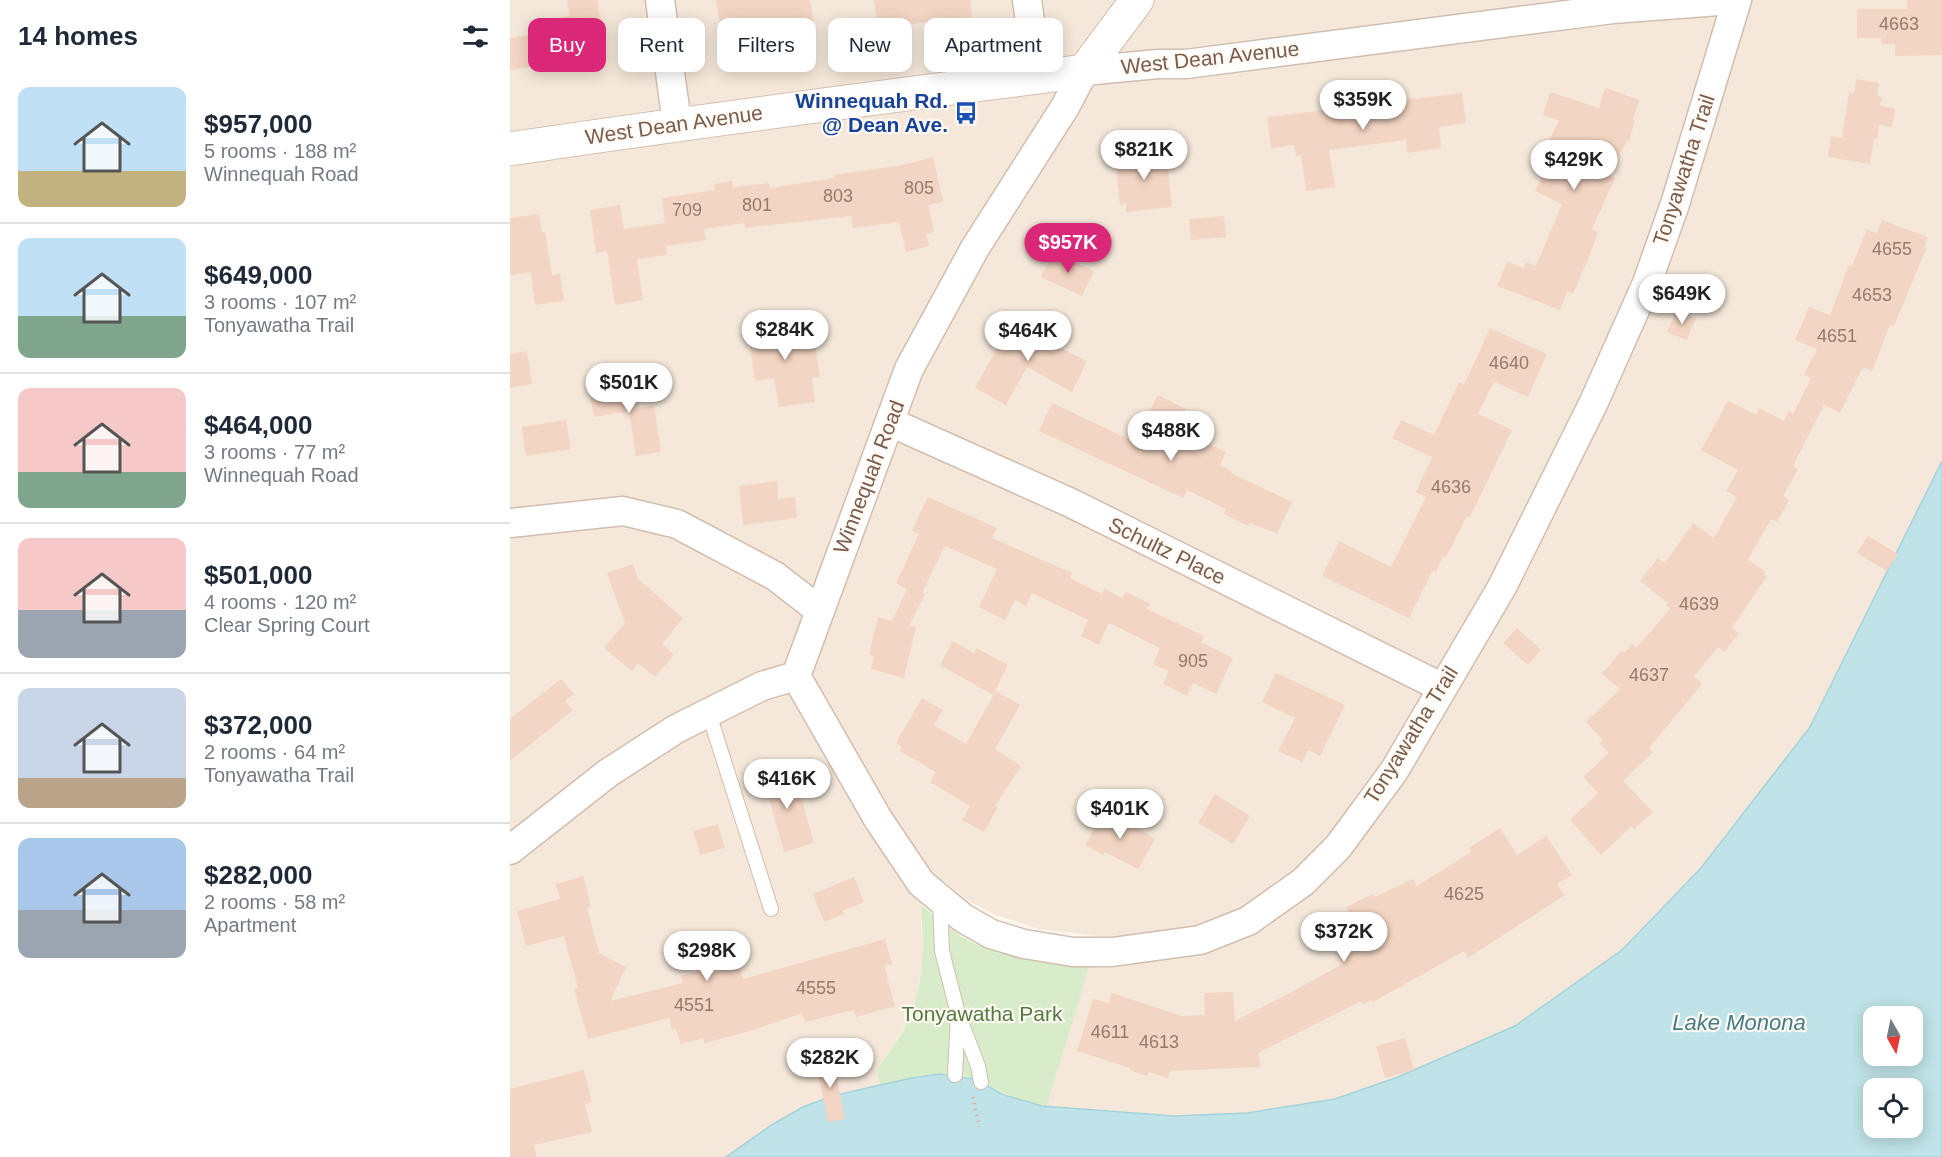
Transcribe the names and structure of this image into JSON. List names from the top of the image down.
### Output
{
  "streets": {
    "street": [
      "West Dean Avenue",
      "Tonyawatha Trail",
      "Winnequah Road",
      "Schultz Place"
    ]
  },
  "crossings": [
    ["West Dean Avenue", "Tonyawatha Trail"],
    ["West Dean Avenue", "Winnequah Road"],
    ["Tonyawatha Trail", "Winnequah Road"],
    ["Tonyawatha Trail", "Schultz Place"],
    ["Winnequah Road", "Schultz Place"]
  ],
  "water": ["Lake Monona"],
  "parks": ["Tonyawatha Park"],
  "places": {
    "bus stop": ["Winnequah Rd. @ Dean Ave."]
  },
  "house_numbers": [
    "4663",
    "805",
    "803",
    "801",
    "709",
    "4655",
    "4653",
    "4651",
    "4640",
    "4636",
    "4639",
    "905",
    "4637",
    "4625",
    "4555",
    "4551",
    "4611",
    "4613"
  ],
  "north": "bottom",
  "page": {
    "heading": "14 homes",
    "chip": [
      "Buy",
      "Rent",
      "Filters",
      "New",
      "Apartment"
    ],
    "list": [
      {
        "name": "$957,000",
        "note": "5 rooms · 188 m² · Winnequah Road"
      },
      {
        "name": "$649,000",
        "note": "3 rooms · 107 m² · Tonyawatha Trail"
      },
      {
        "name": "$464,000",
        "note": "3 rooms · 77 m² · Winnequah Road"
      },
      {
        "name": "$501,000",
        "note": "4 rooms · 120 m² · Clear Spring Court"
      },
      {
        "name": "$372,000",
        "note": "2 rooms · 64 m² · Tonyawatha Trail"
      },
      {
        "name": "$282,000",
        "note": "2 rooms · 58 m² · Apartment"
      }
    ],
    "price": [
      "$359K",
      "$821K",
      "$429K",
      "$957K",
      "$649K",
      "$284K",
      "$464K",
      "$501K",
      "$488K",
      "$416K",
      "$401K",
      "$372K",
      "$298K",
      "$282K"
    ]
  }
}
